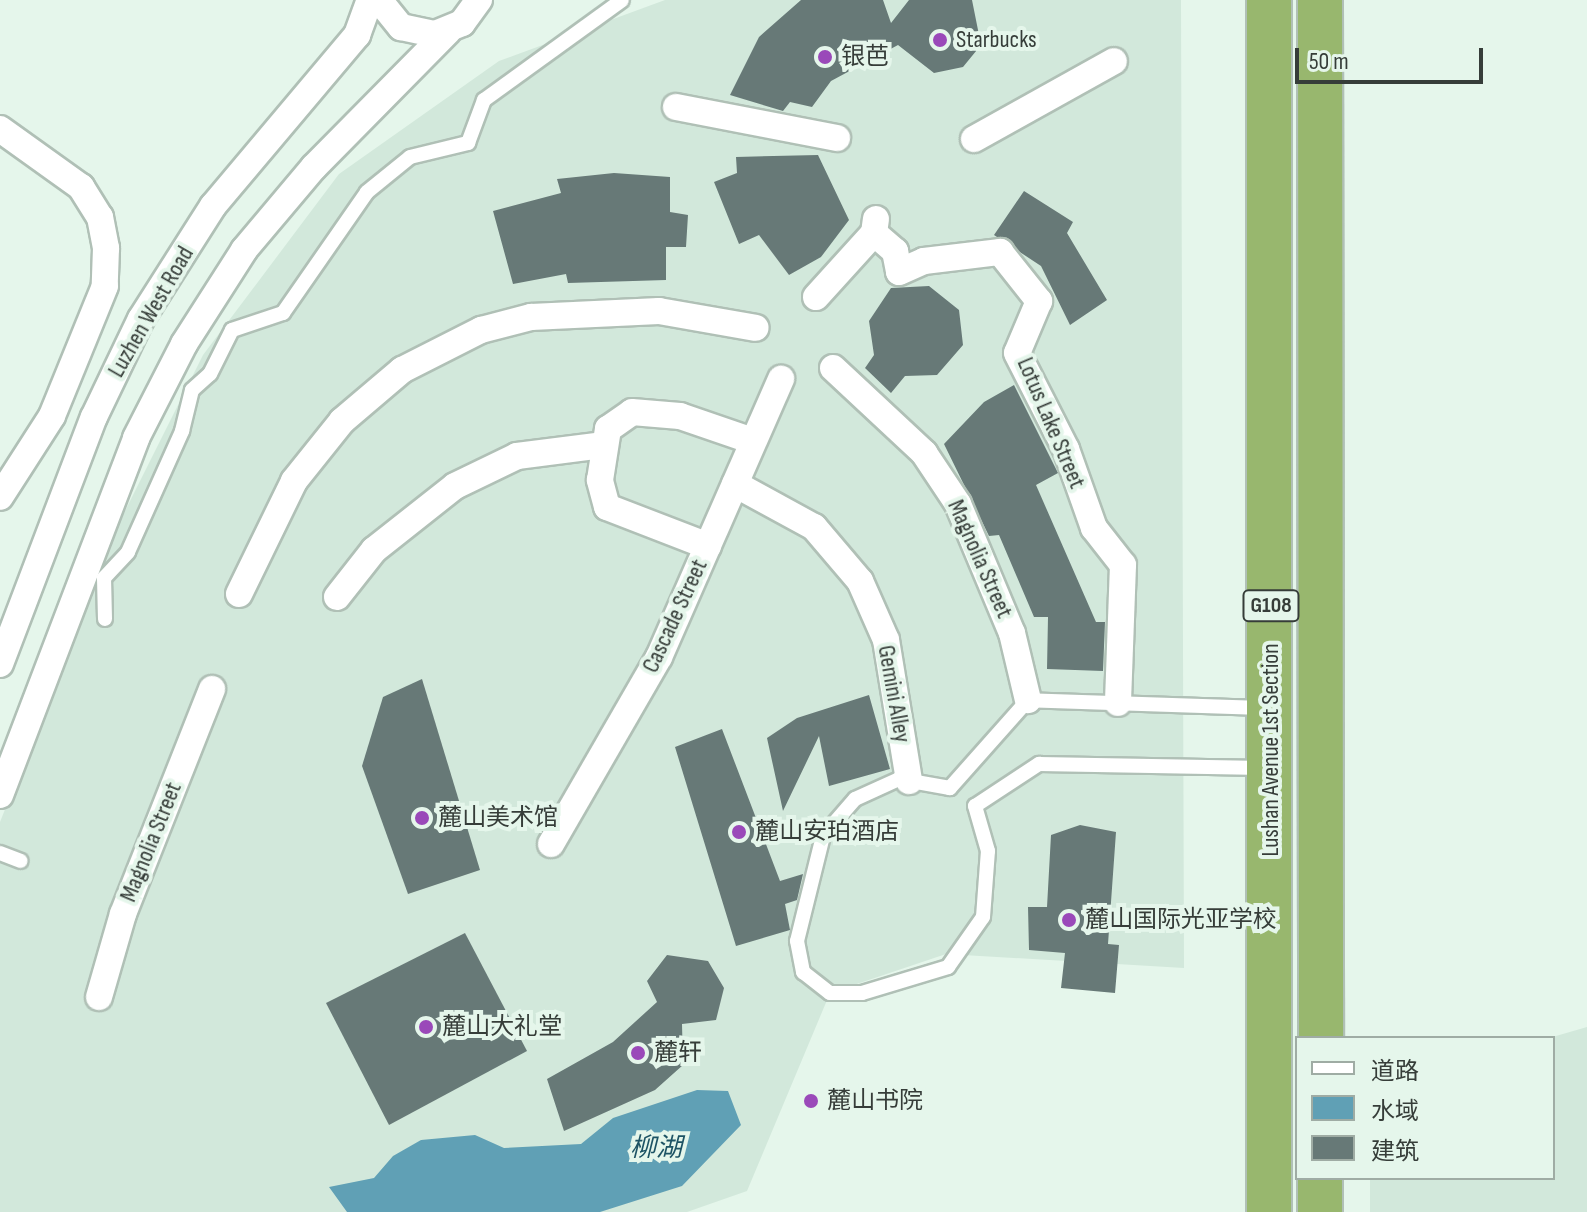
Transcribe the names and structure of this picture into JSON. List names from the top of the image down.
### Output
{
  "streets": {
    "highway": ["G108", "Lushan Avenue 1st Section"],
    "street": [
      "Luzhen West Road",
      "Lotus Lake Street",
      "Magnolia Street",
      "Cascade Street",
      "Gemini Alley"
    ]
  },
  "crossings": [
    ["Cascade Street", "Gemini Alley"]
  ],
  "water": ["柳湖"],
  "places": [
    "Starbucks",
    "银芭",
    "麓山美术馆",
    "麓山安珀酒店",
    "麓山国际光亚学校",
    "麓山大礼堂",
    "麓轩",
    "麓山书院"
  ],
  "legend": ["道路", "水域", "建筑"],
  "scale_bar": "50 m"
}
